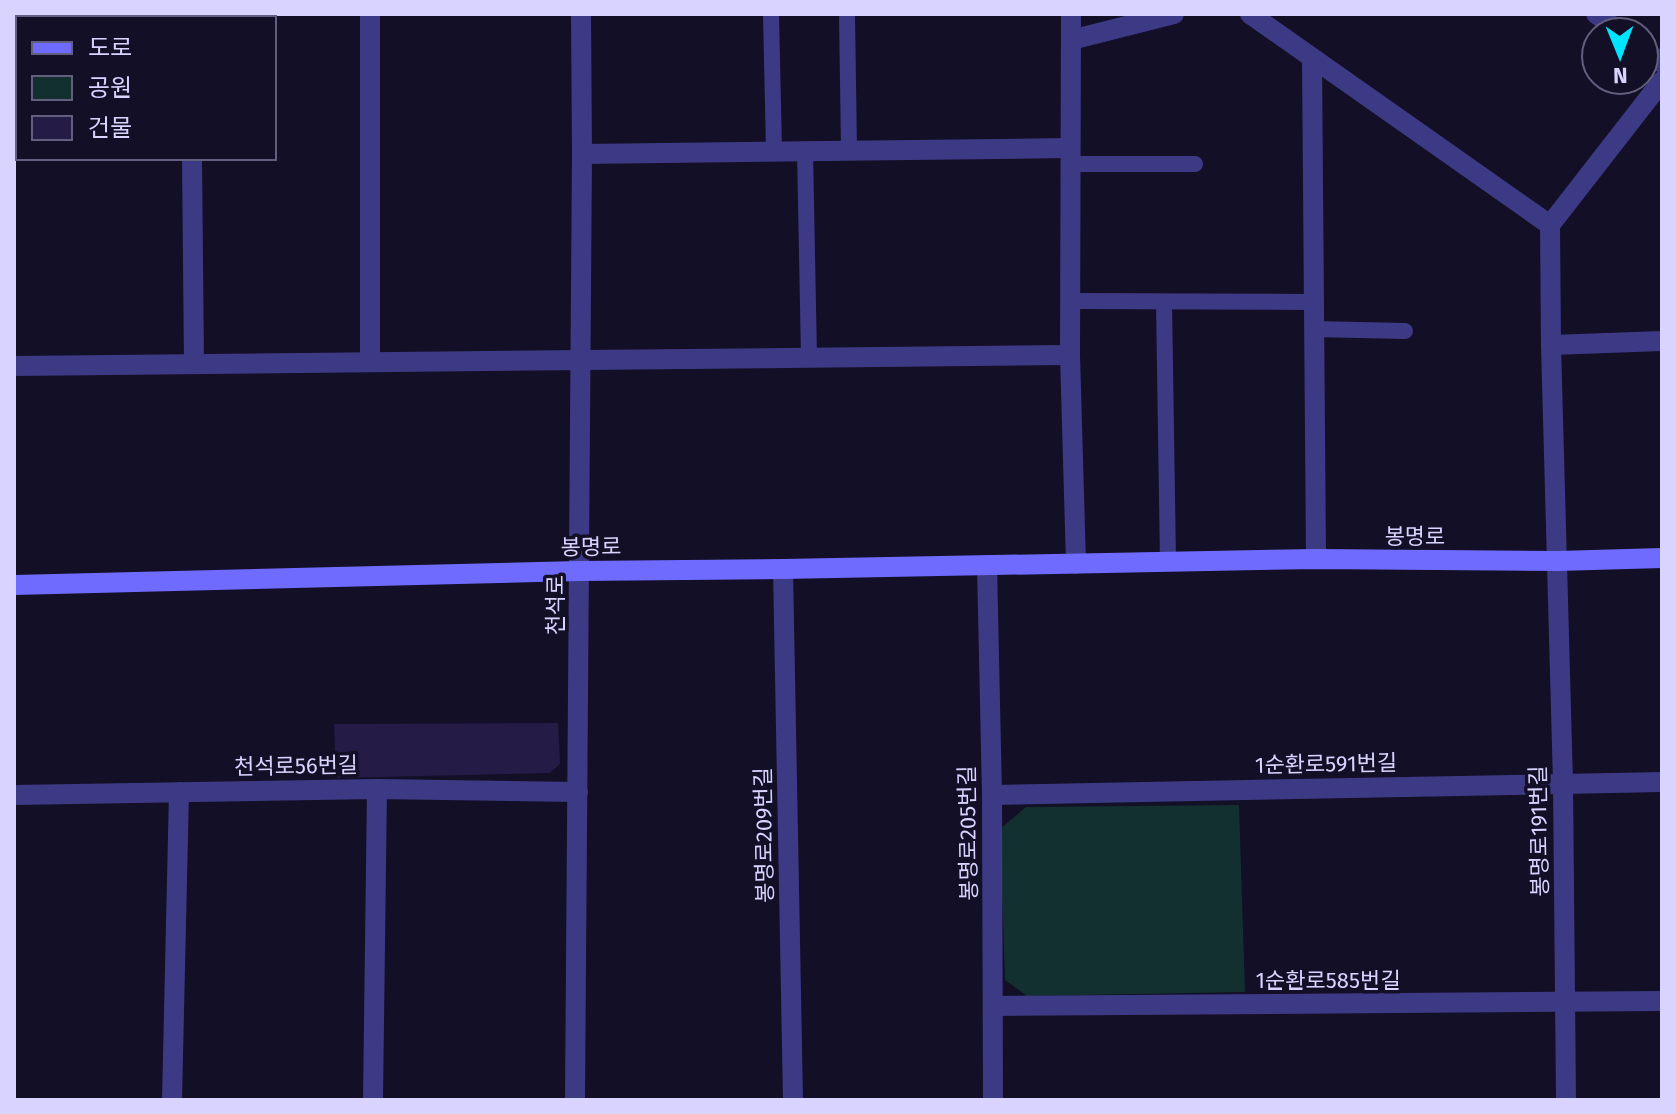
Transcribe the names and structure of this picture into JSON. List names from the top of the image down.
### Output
{
  "streets": {
    "street": [
      "봉명로",
      "천석로",
      "1순환로591번길",
      "천석로56번길",
      "봉명로191번길",
      "봉명로205번길",
      "봉명로209번길",
      "1순환로585번길"
    ]
  },
  "crossings": [
    ["봉명로", "천석로"],
    ["봉명로", "봉명로191번길"],
    ["봉명로", "봉명로205번길"],
    ["봉명로", "봉명로209번길"],
    ["천석로", "천석로56번길"],
    ["1순환로591번길", "봉명로191번길"],
    ["1순환로591번길", "봉명로205번길"],
    ["봉명로191번길", "1순환로585번길"],
    ["봉명로205번길", "1순환로585번길"]
  ],
  "legend": ["도로", "공원", "건물"],
  "north": "bottom"
}
